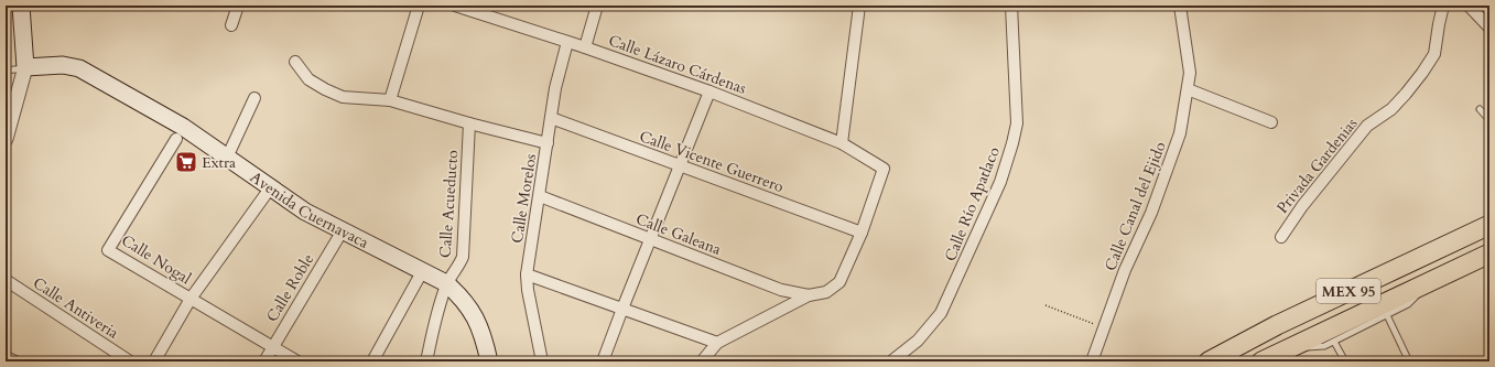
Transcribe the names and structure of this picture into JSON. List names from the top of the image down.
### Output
{
  "streets": {
    "highway": ["MEX 95"],
    "main road": ["Avenida Cuernavaca"],
    "street": [
      "Calle Lázaro Cárdenas",
      "Calle Vicente Guerrero",
      "Privada Gardenias",
      "Calle Morelos",
      "Calle Acueducto",
      "Calle Río Apatlaco",
      "Calle Canal del Ejido",
      "Calle Galeana",
      "Calle Nogal",
      "Calle Roble",
      "Calle Antiveria"
    ]
  },
  "crossings": [
    ["Calle Lázaro Cárdenas", "Calle Vicente Guerrero"],
    ["Calle Lázaro Cárdenas", "Calle Morelos"],
    ["Calle Vicente Guerrero", "Calle Morelos"],
    ["Calle Morelos", "Calle Galeana"],
    ["Calle Acueducto", "Avenida Cuernavaca"],
    ["Avenida Cuernavaca", "Calle Roble"],
    ["Calle Nogal", "Calle Roble"]
  ],
  "places": {
    "supermarket": ["Extra"]
  }
}
